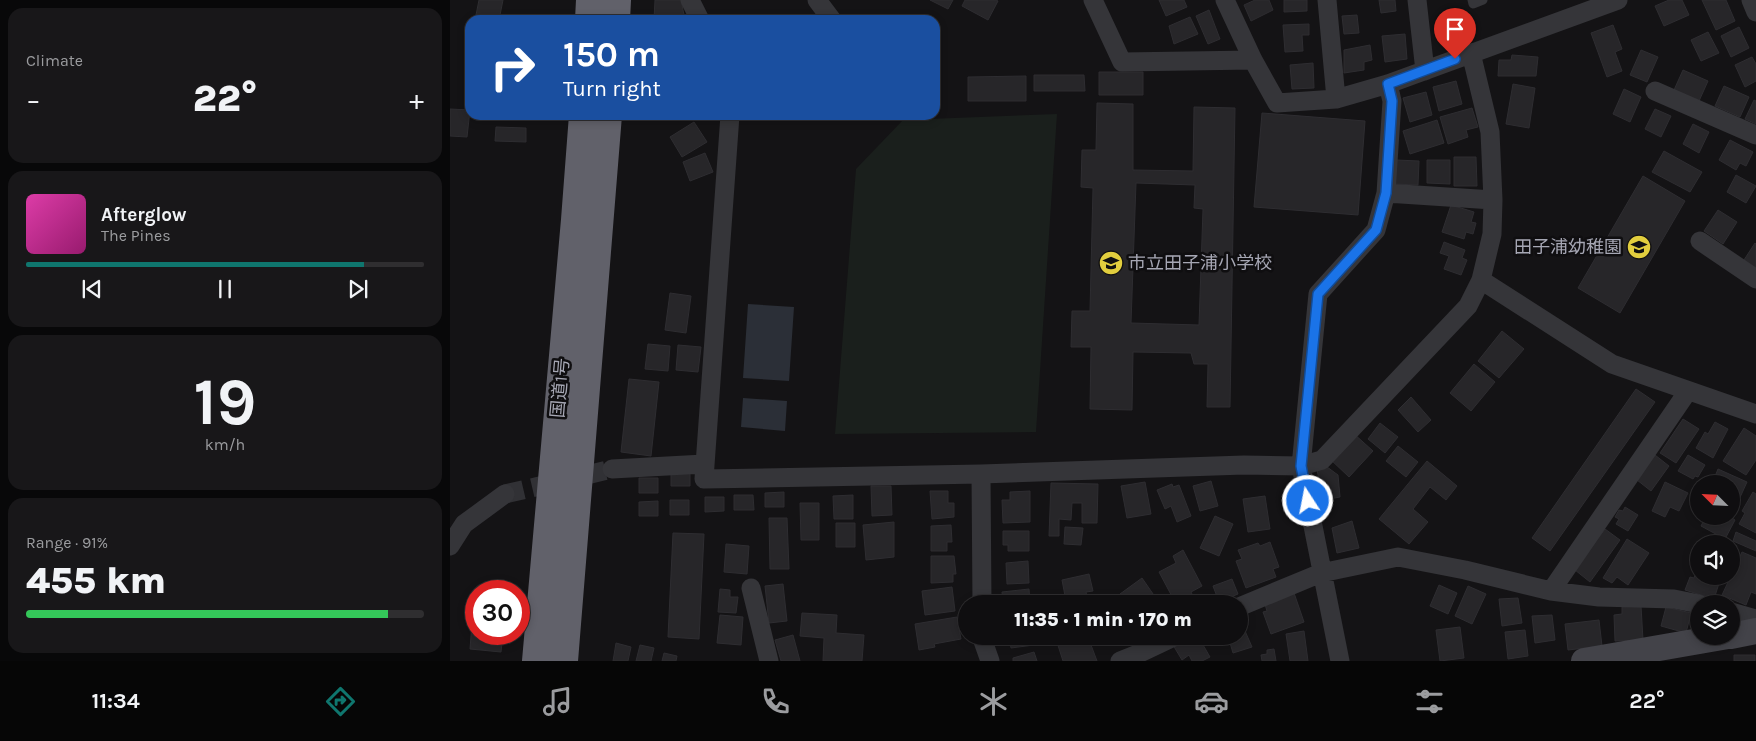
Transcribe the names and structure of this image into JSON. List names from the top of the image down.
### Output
{
  "streets": {
    "highway": ["国道1号"]
  },
  "places": {
    "school or university": ["田子浦幼稚園", "市立田子浦小学校"]
  },
  "north": "top left",
  "page": {
    "tile": [
      "Climate",
      ["19", "km/h"],
      ["Range · 91%", "455 km"]
    ],
    "turn": ["150 m", "Turn right"],
    "heat": ["−", "22°", "+"],
    "song": ["Afterglow", "The Pines"],
    "limit": "30",
    "trip": "11:35 · 1 min · 170 m",
    "tabs": ["11:34", "22°"]
  }
}
